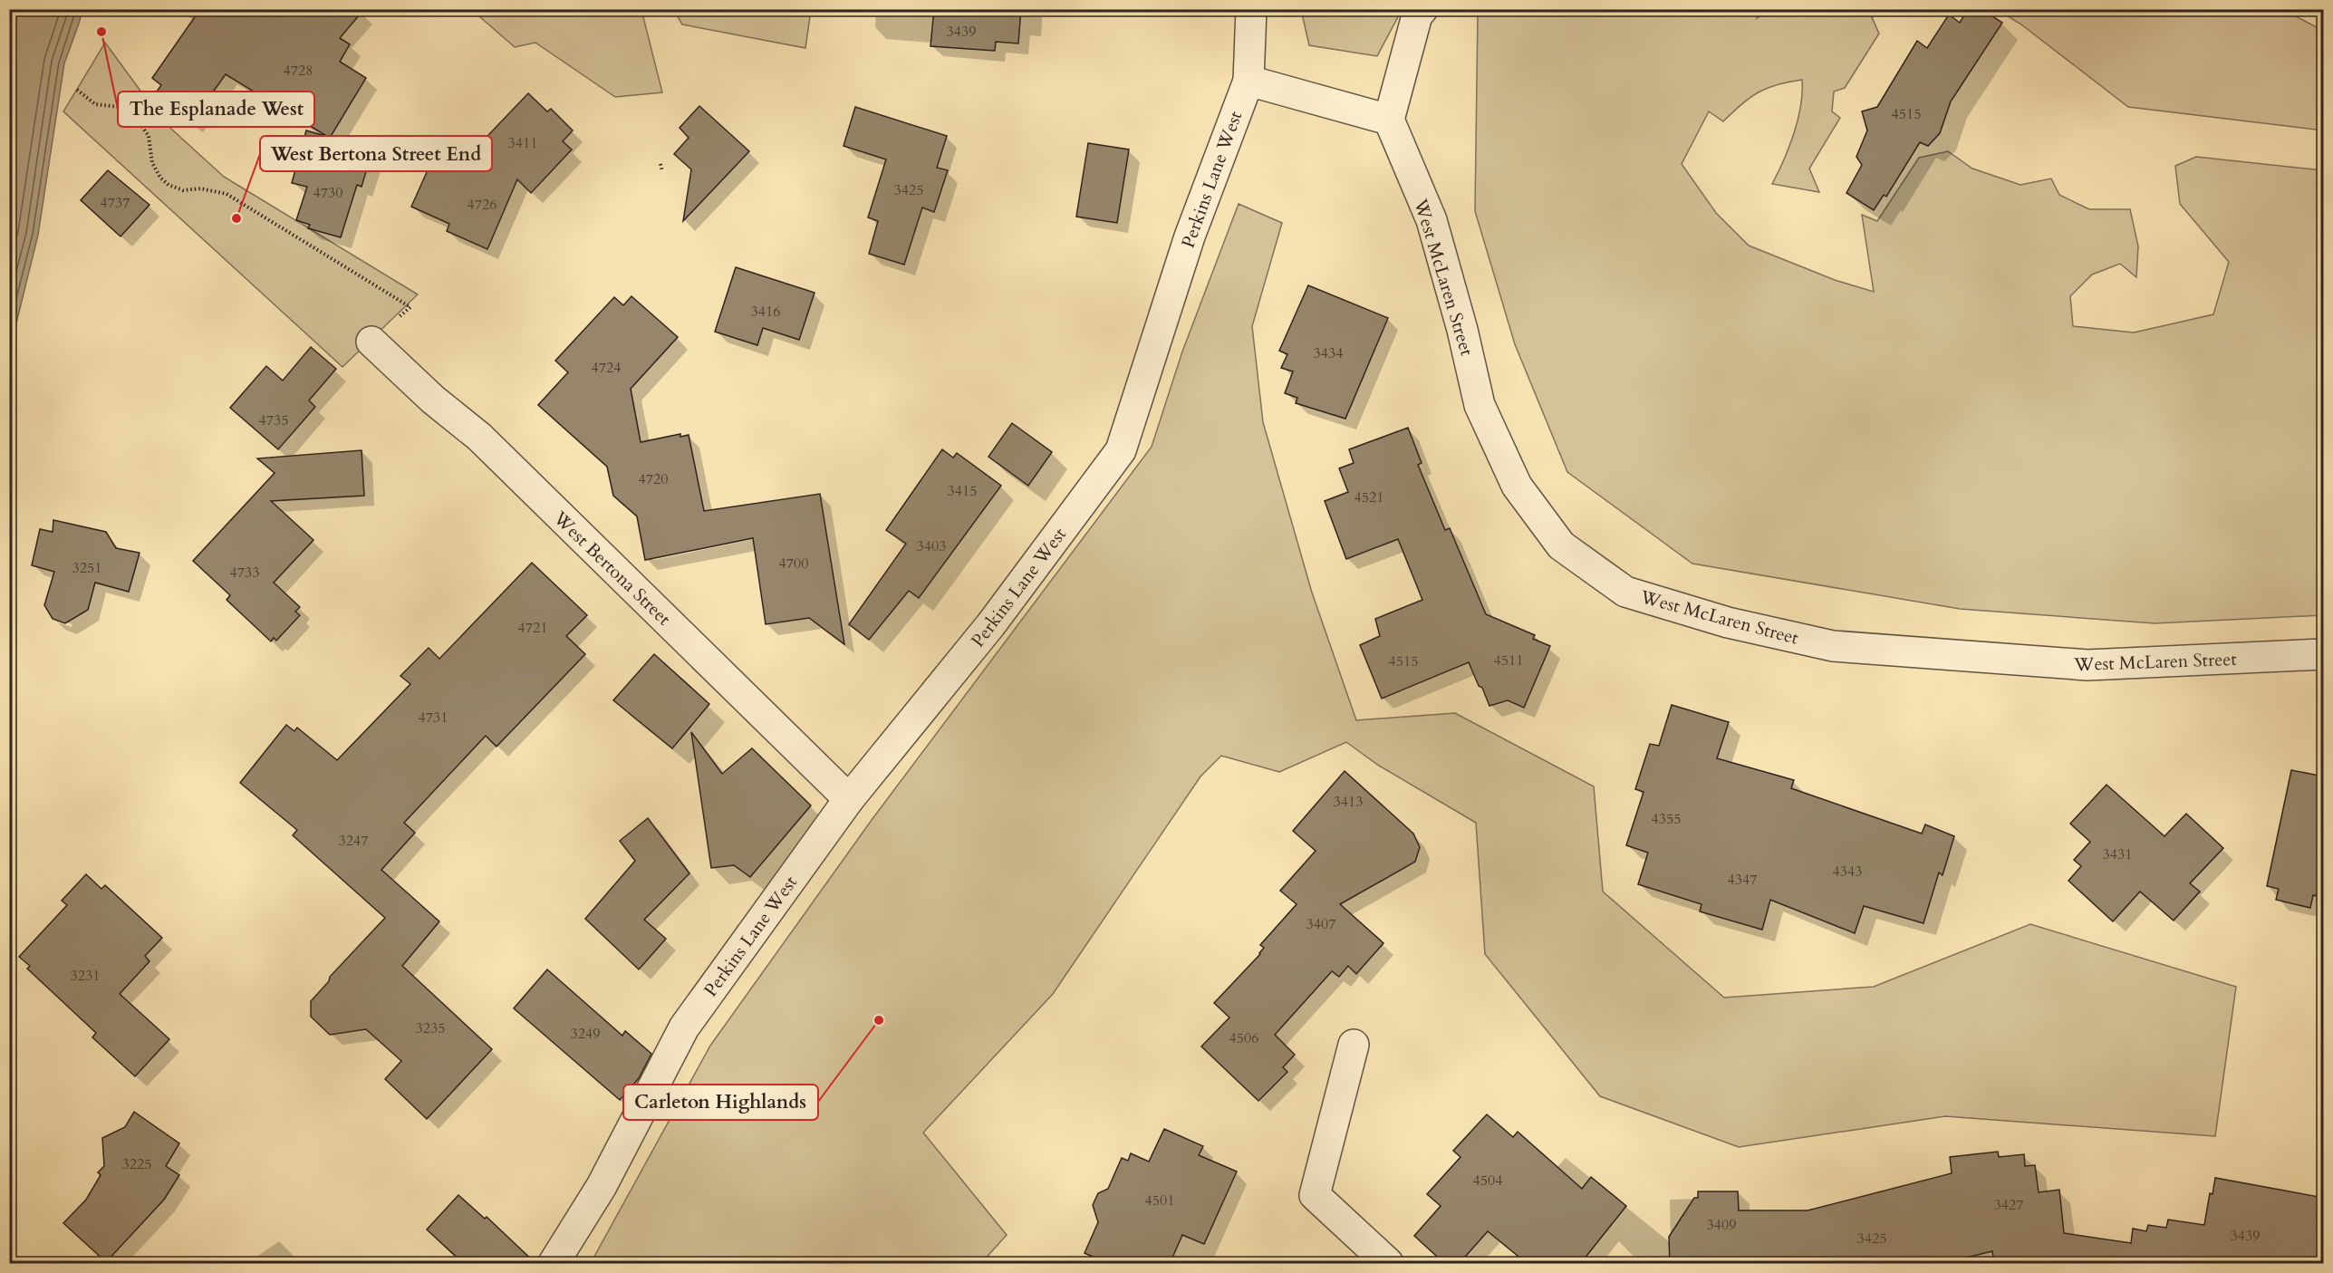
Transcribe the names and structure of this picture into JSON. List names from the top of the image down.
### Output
{
  "streets": {
    "street": ["Perkins Lane West", "West McLaren Street", "West Bertona Street"]
  },
  "crossings": [
    ["Perkins Lane West", "West Bertona Street"]
  ],
  "places": ["The Esplanade West", "West Bertona Street End", "Carleton Highlands"],
  "house_numbers": [
    "3439",
    "4728",
    "4515",
    "3411",
    "3425",
    "4730",
    "4737",
    "4726",
    "3416",
    "3434",
    "4724",
    "4735",
    "4720",
    "3415",
    "4521",
    "3403",
    "4700",
    "3251",
    "4733",
    "4721",
    "4511",
    "4515",
    "4731",
    "3413",
    "4355",
    "3247",
    "3431",
    "4343",
    "4347",
    "3407",
    "3231",
    "3235",
    "3249",
    "4506",
    "3225",
    "4504",
    "4501",
    "3427",
    "3409",
    "3439",
    "3425"
  ]
}
